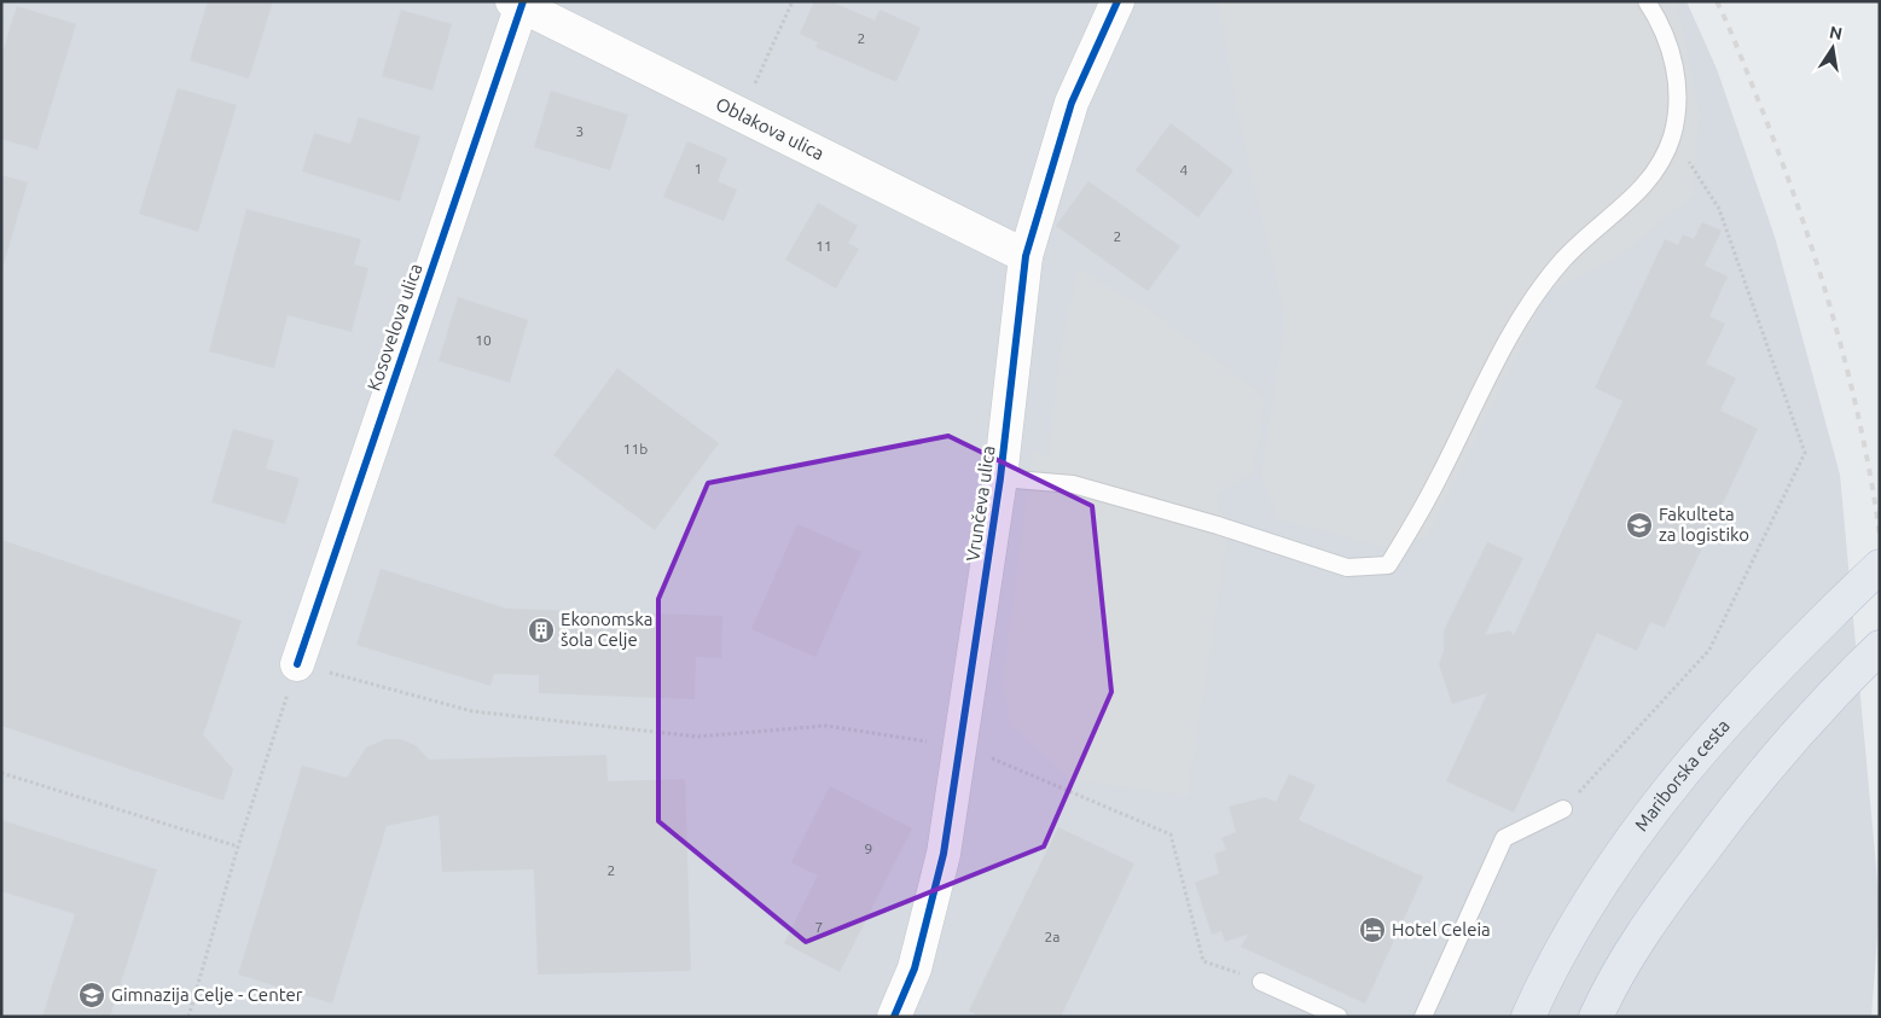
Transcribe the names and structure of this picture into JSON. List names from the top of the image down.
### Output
{
  "streets": {
    "main road": ["Mariborska cesta"],
    "street": ["Oblakova ulica", "Kosovelova ulica", "Vrunčeva ulica"]
  },
  "crossings": [
    ["Oblakova ulica", "Kosovelova ulica"],
    ["Oblakova ulica", "Vrunčeva ulica"]
  ],
  "places": {
    "school or university": ["Fakulteta za logistiko", "Gimnazija Celje - Center"],
    "building": ["Ekonomska šola Celje"],
    "hotel": ["Hotel Celeia"]
  },
  "house_numbers": [
    "2",
    "3",
    "1",
    "4",
    "2",
    "11",
    "10",
    "11b",
    "9",
    "2",
    "7",
    "2a"
  ],
  "north": "top"
}
